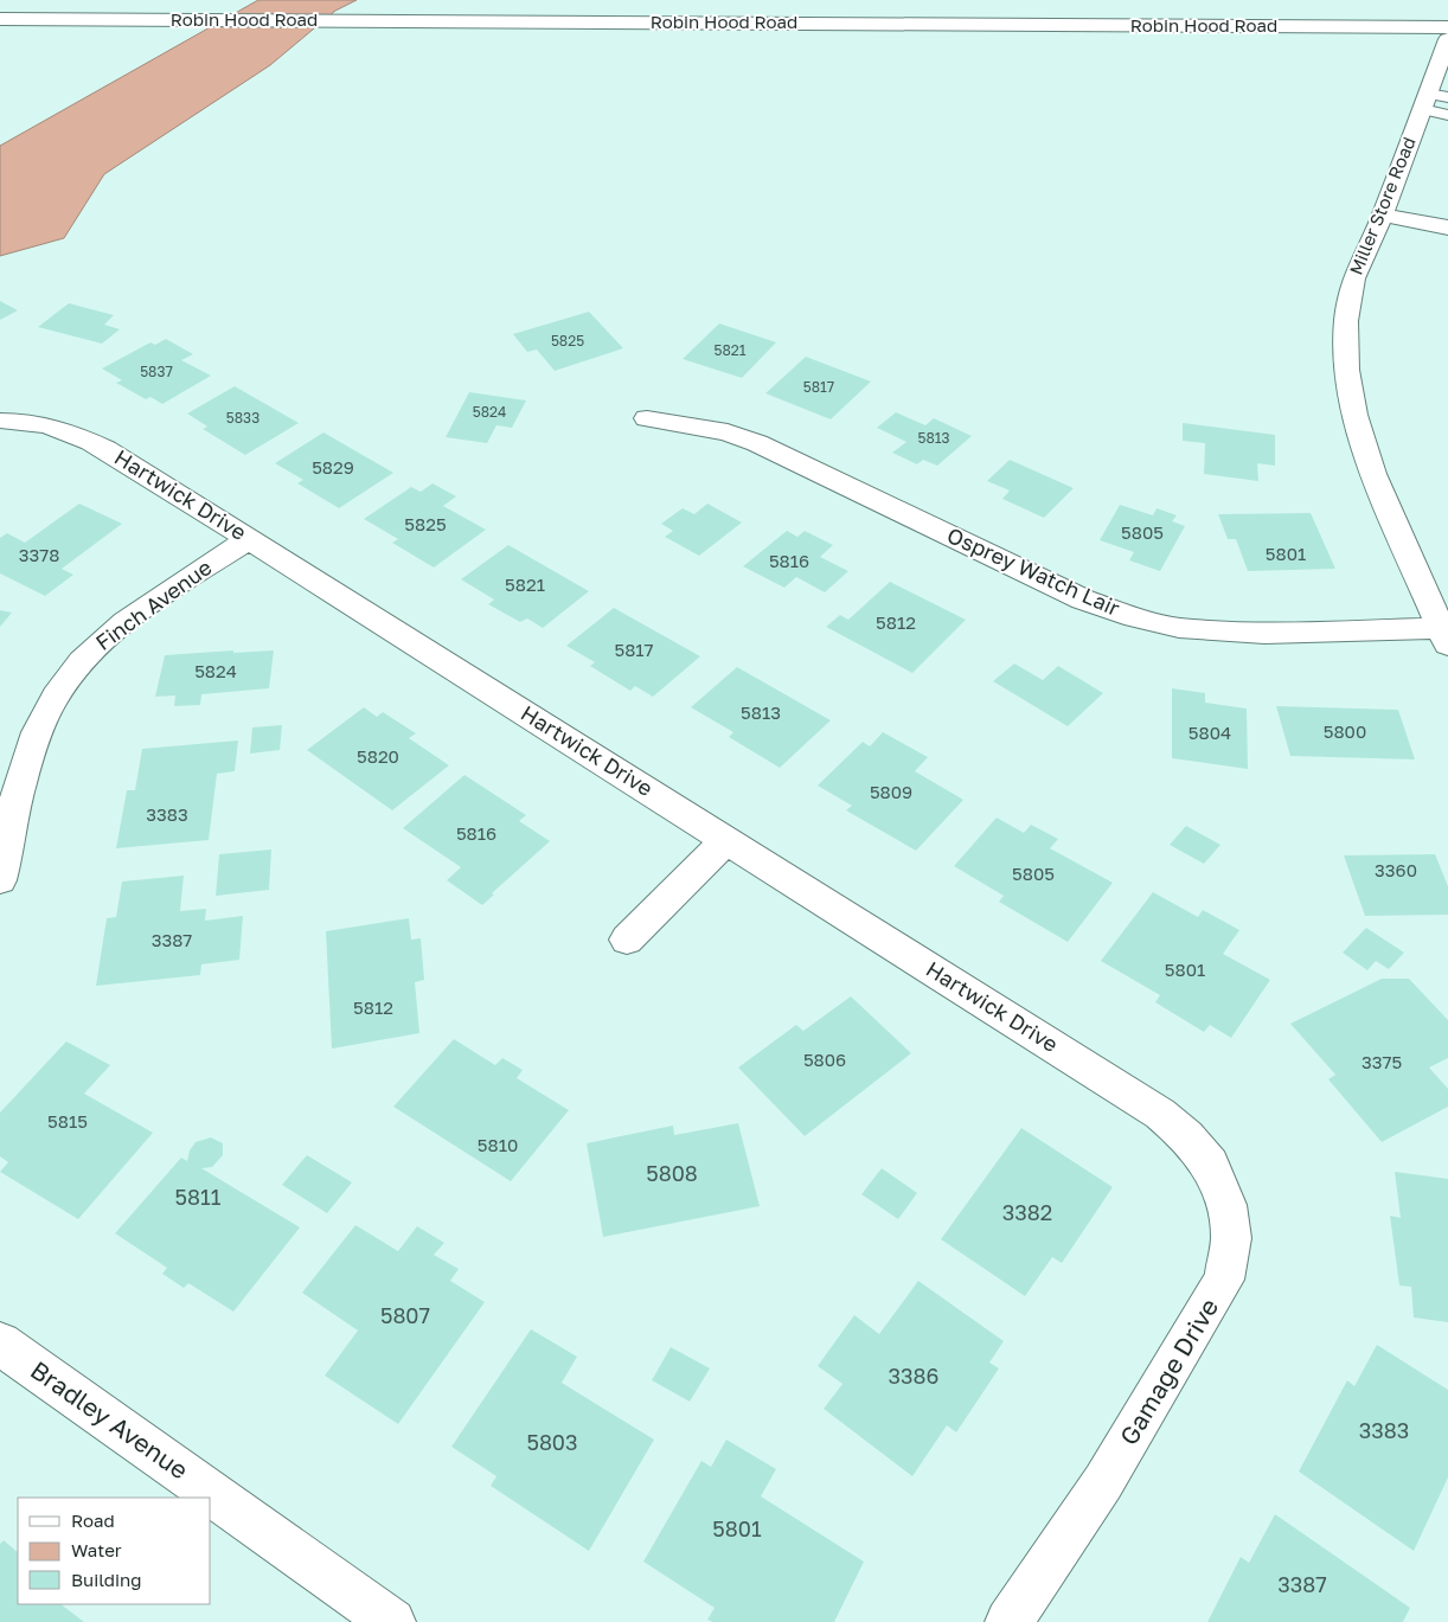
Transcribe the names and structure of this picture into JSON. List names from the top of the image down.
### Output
{
  "streets": {
    "street": [
      "Robin Hood Road",
      "Miller Store Road",
      "Hartwick Drive",
      "Osprey Watch Lair",
      "Finch Avenue",
      "Gamage Drive",
      "Bradley Avenue"
    ]
  },
  "crossings": [
    ["Miller Store Road", "Osprey Watch Lair"],
    ["Hartwick Drive", "Finch Avenue"],
    ["Hartwick Drive", "Gamage Drive"]
  ],
  "house_numbers": [
    "5825",
    "5821",
    "5837",
    "5817",
    "5824",
    "5833",
    "5813",
    "5829",
    "5825",
    "5805",
    "5801",
    "3378",
    "5816",
    "5821",
    "5812",
    "5817",
    "5824",
    "5813",
    "5800",
    "5804",
    "5820",
    "5809",
    "3383",
    "5816",
    "3360",
    "5805",
    "3387",
    "5801",
    "5812",
    "5806",
    "3375",
    "5815",
    "5810",
    "5808",
    "5811",
    "3382",
    "5807",
    "3386",
    "3383",
    "5803",
    "5801",
    "3387"
  ],
  "legend": ["Road", "Water", "Building"]
}
